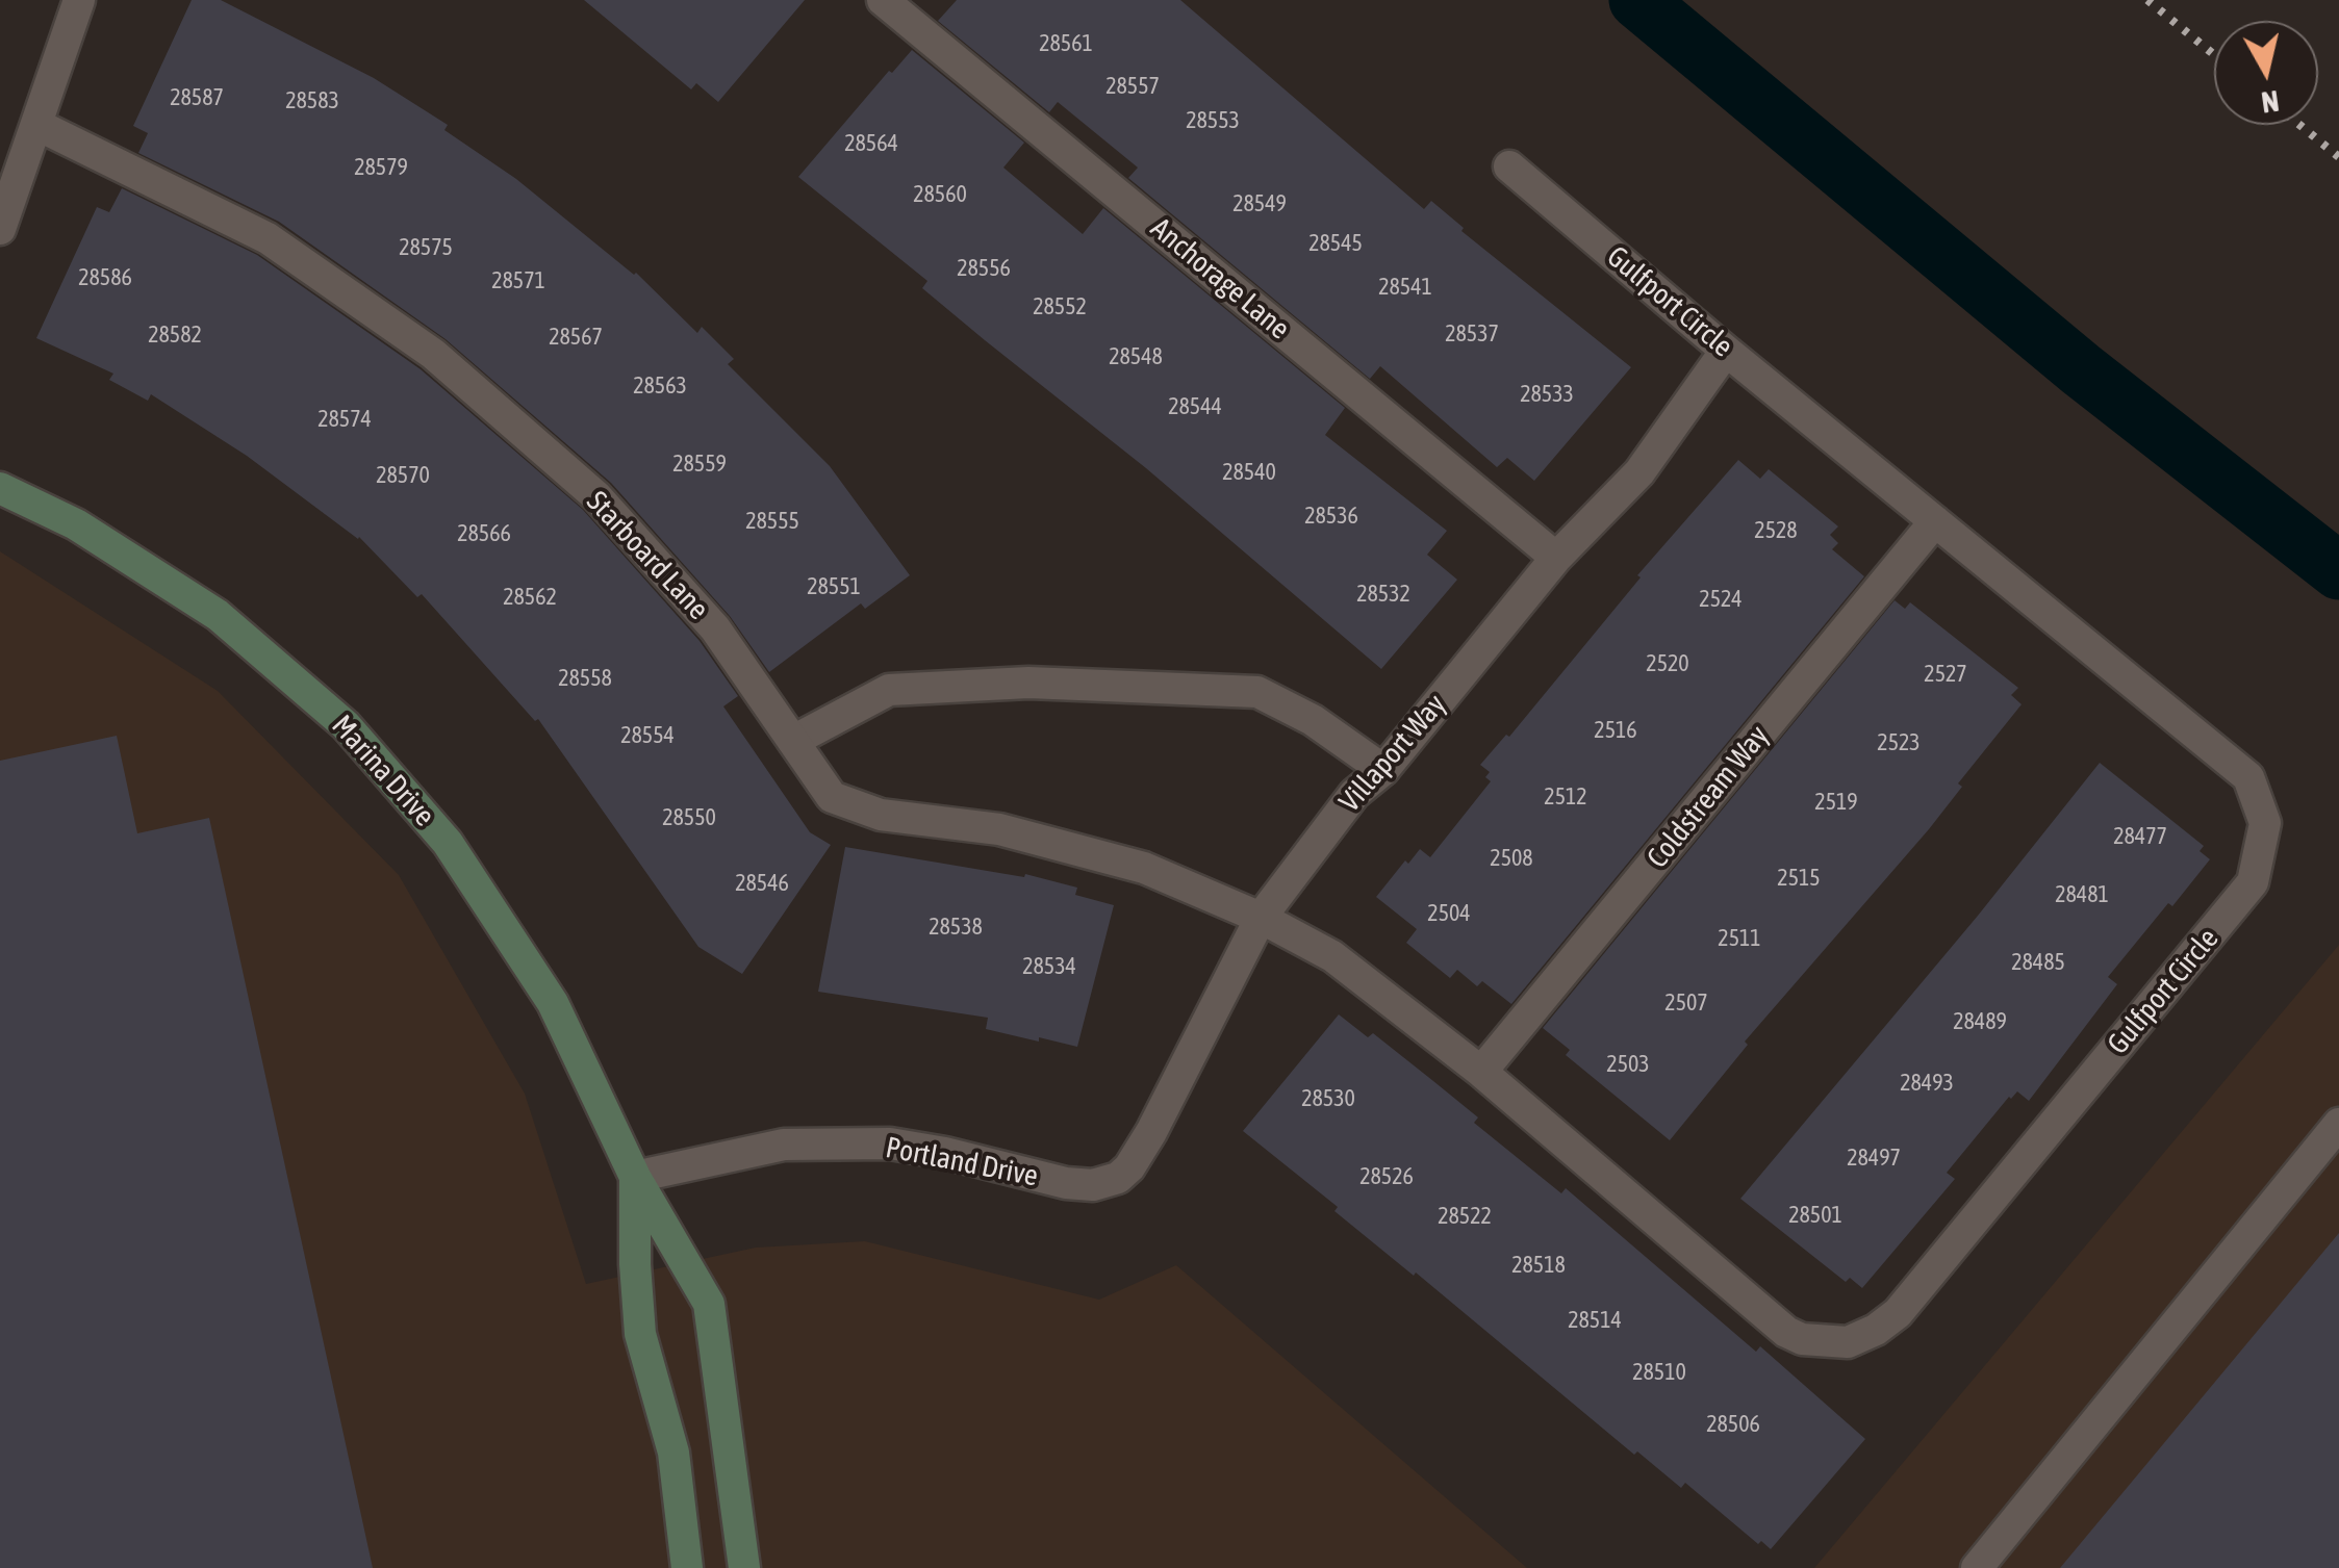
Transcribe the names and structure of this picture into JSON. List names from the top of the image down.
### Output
{
  "streets": {
    "street": [
      "Anchorage Lane",
      "Gulfport Circle",
      "Starboard Lane",
      "Villaport Way",
      "Marina Drive",
      "Coldstream Way",
      "Portland Drive"
    ]
  },
  "crossings": [
    ["Anchorage Lane", "Villaport Way"],
    ["Gulfport Circle", "Starboard Lane"],
    ["Gulfport Circle", "Villaport Way"],
    ["Gulfport Circle", "Coldstream Way"],
    ["Starboard Lane", "Villaport Way"],
    ["Villaport Way", "Portland Drive"],
    ["Marina Drive", "Portland Drive"]
  ],
  "house_numbers": [
    "28561",
    "28557",
    "28587",
    "28583",
    "28553",
    "28564",
    "28579",
    "28560",
    "28549",
    "28545",
    "28575",
    "28556",
    "28586",
    "28571",
    "28541",
    "28552",
    "28537",
    "28582",
    "28567",
    "28548",
    "28563",
    "28533",
    "28544",
    "28574",
    "28559",
    "28540",
    "28570",
    "28536",
    "28555",
    "2528",
    "28566",
    "28551",
    "28532",
    "28562",
    "2524",
    "2520",
    "2527",
    "28558",
    "2516",
    "28554",
    "2523",
    "2512",
    "2519",
    "28550",
    "28477",
    "2508",
    "2515",
    "28546",
    "28481",
    "2504",
    "28538",
    "2511",
    "28485",
    "28534",
    "2507",
    "28489",
    "2503",
    "28493",
    "28530",
    "28497",
    "28526",
    "28501",
    "28522",
    "28518",
    "28514",
    "28510",
    "28506"
  ],
  "north": "bottom"
}
